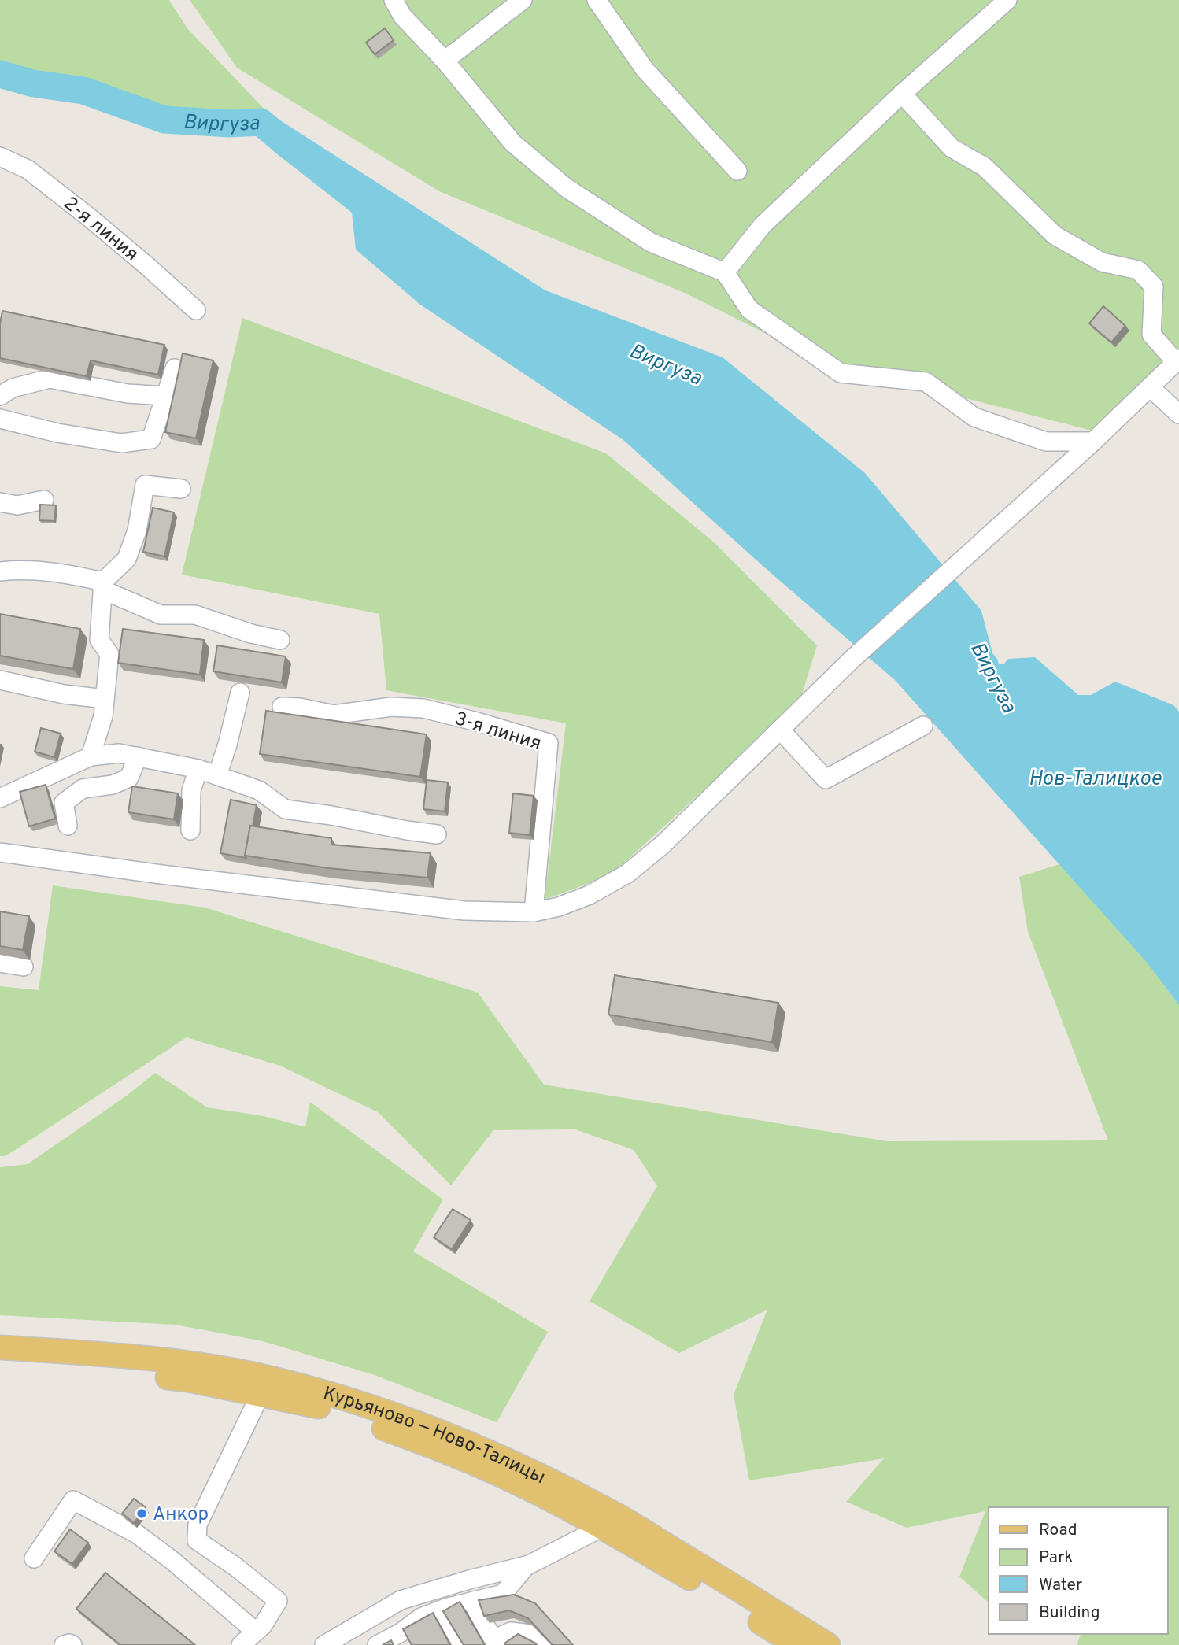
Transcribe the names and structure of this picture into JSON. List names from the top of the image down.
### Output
{
  "streets": {
    "main road": ["Курьяново — Ново-Талицы"],
    "street": ["2-я линия", "3-я линия"]
  },
  "water": ["Виргуза", "Нов-Талицкое"],
  "places": ["Анкор"],
  "legend": [
    "Road",
    "Park",
    "Water",
    "Building"
  ]
}
